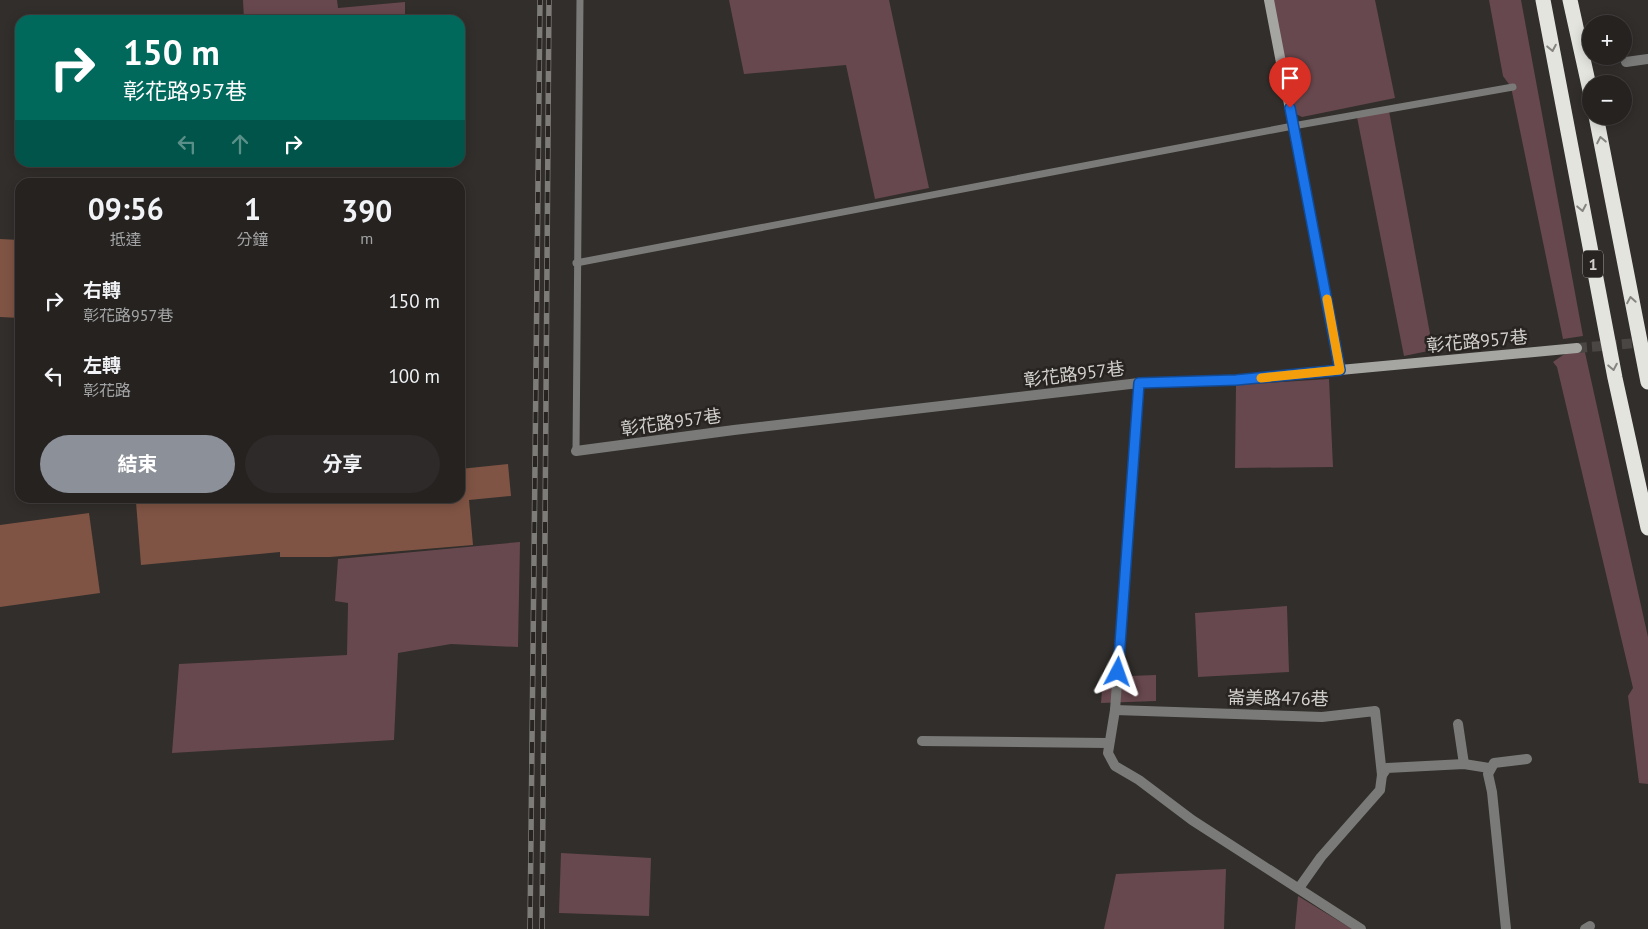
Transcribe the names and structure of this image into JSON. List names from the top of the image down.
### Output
{
  "streets": {
    "highway": ["1"],
    "street": ["彰花路957巷", "崙美路476巷"]
  },
  "page": {
    "map_buttons": ["+", "−"],
    "turn": ["150 m", "彰花路957巷"],
    "eta": [
      "09:56",
      "抵達",
      "1",
      "分鐘",
      "390",
      "m"
    ],
    "list": [
      {
        "name": "右轉",
        "note": "彰花路957巷",
        "value": "150 m"
      },
      {
        "name": "左轉",
        "note": "彰花路",
        "value": "100 m"
      }
    ],
    "buttons": ["結束", "分享"]
  }
}
